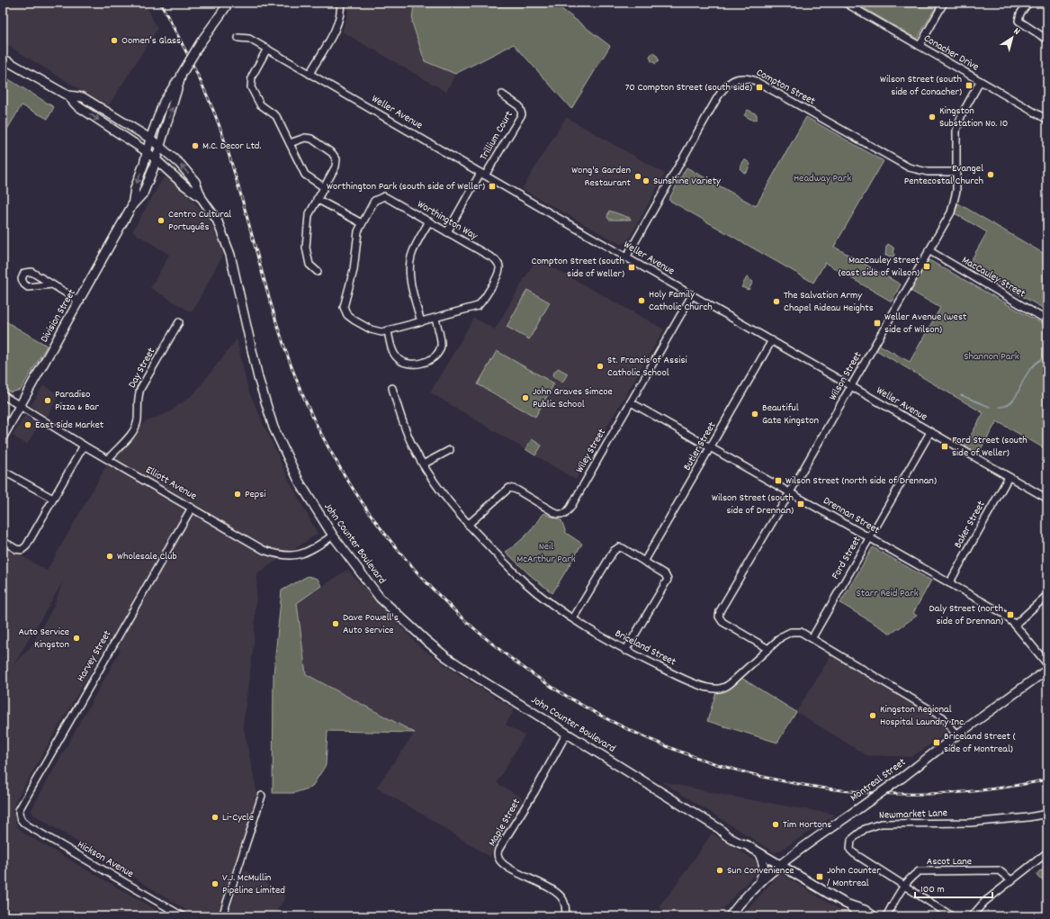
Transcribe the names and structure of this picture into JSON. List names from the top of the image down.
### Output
{
  "streets": {
    "main road": ["Division Street", "John Counter Boulevard", "Montreal Street"],
    "street": [
      "Conacher Drive",
      "Compton Street",
      "Weller Avenue",
      "Trillium Court",
      "Worthington Way",
      "MacCauley Street",
      "Day Street",
      "Wilson Street",
      "Butler Street",
      "Wiley Street",
      "Elliott Avenue",
      "Drennan Street",
      "Baker Street",
      "Ford Street",
      "Briceland Street",
      "Harvey Street",
      "Newmarket Lane",
      "Maple Street",
      "Hickson Avenue",
      "Ascot Lane"
    ]
  },
  "crossings": [
    ["Conacher Drive", "Wilson Street"],
    ["Compton Street", "Weller Avenue"],
    ["Compton Street", "Wilson Street"],
    ["Weller Avenue", "Trillium Court"],
    ["Weller Avenue", "Wilson Street"],
    ["Weller Avenue", "Butler Street"],
    ["Weller Avenue", "Wiley Street"],
    ["Weller Avenue", "Baker Street"],
    ["Weller Avenue", "Ford Street"],
    ["Trillium Court", "Worthington Way"],
    ["MacCauley Street", "Wilson Street"],
    ["Division Street", "Elliott Avenue"],
    ["Day Street", "Elliott Avenue"],
    ["Wilson Street", "Drennan Street"],
    ["Wilson Street", "Briceland Street"],
    ["Butler Street", "Drennan Street"],
    ["Wiley Street", "Drennan Street"],
    ["Wiley Street", "Briceland Street"],
    ["Elliott Avenue", "John Counter Boulevard"],
    ["Elliott Avenue", "Harvey Street"],
    ["Drennan Street", "Baker Street"],
    ["Drennan Street", "Ford Street"],
    ["John Counter Boulevard", "Montreal Street"],
    ["John Counter Boulevard", "Maple Street"],
    ["Ford Street", "Briceland Street"],
    ["Briceland Street", "Montreal Street"],
    ["Harvey Street", "Hickson Avenue"],
    ["Newmarket Lane", "Ascot Lane"]
  ],
  "parks": [
    "Headway Park",
    "Shannon Park",
    "Neil McArthur Park",
    "Starr Reid Park"
  ],
  "places": {
    "other": [
      "Oomen’s Glass",
      "Kingston Substation No. 10",
      "M.C. Decor Ltd.",
      "Evangel Pentecostal Church",
      "Wong's Garden Restaurant",
      "Sunshine Variety",
      "Centro Cultural Português",
      "Holy Family Catholic Church",
      "The Salvation Army Chapel Rideau Heights",
      "St. Francis of Assisi Catholic School",
      "John Graves Simcoe Public School",
      "Paradiso Pizza & Bar",
      "Beautiful Gate Kingston",
      "East Side Market",
      "Pepsi",
      "Wholesale Club",
      "Dave Powell's Auto Service",
      "Auto Service Kingston",
      "Kingston Regional Hospital Laundry Inc.",
      "Li-Cycle",
      "Tim Hortons",
      "Sun Convenience",
      "V.J. McMullin Pipeline Limited"
    ],
    "transit": [
      "Wilson Street (south side of Conacher)",
      "70 Compton Street (south side)",
      "Worthington Park (south side of Weller)",
      "MacCauley Street (east side of Wilson)",
      "Compton Street (south side of Weller)",
      "Weller Avenue (west side of Wilson)",
      "Ford Street (south side of Weller)",
      "Wilson Street (north side of Drennan)",
      "Wilson Street (south side of Drennan)",
      "Daly Street (north side of Drennan)",
      "Briceland Street ( side of Montreal)",
      "John Counter / Montreal"
    ]
  },
  "scale_bar": "100 m",
  "north": "top right"
}
